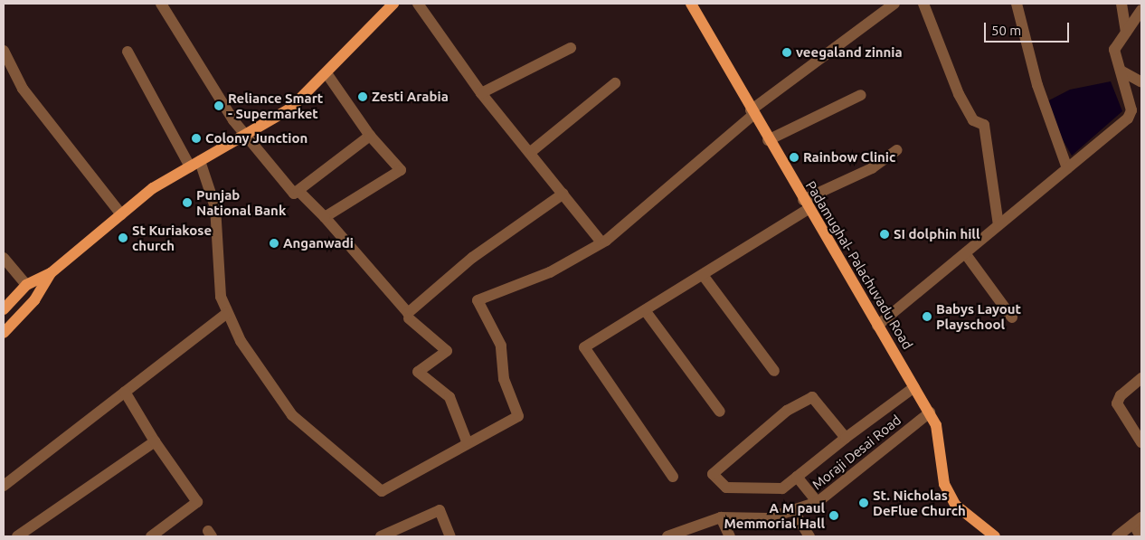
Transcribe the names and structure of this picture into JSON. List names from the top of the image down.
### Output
{
  "streets": {
    "main road": ["Padamughal- Palachuvadu Road"],
    "street": ["Moraji Desai Road"]
  },
  "crossings": [
    ["Padamughal- Palachuvadu Road", "Moraji Desai Road"]
  ],
  "places": [
    "veegaland zinnia",
    "Zesti Arabia",
    "Reliance Smart - Supermarket",
    "Colony Junction",
    "Rainbow Clinic",
    "Punjab National Bank",
    "SI dolphin hill",
    "St Kuriakose church",
    "Anganwadi",
    "Babys Layout Playschool",
    "St. Nicholas DeFlue Church",
    "A M paul Memmorial Hall"
  ],
  "scale_bar": "50 m"
}
